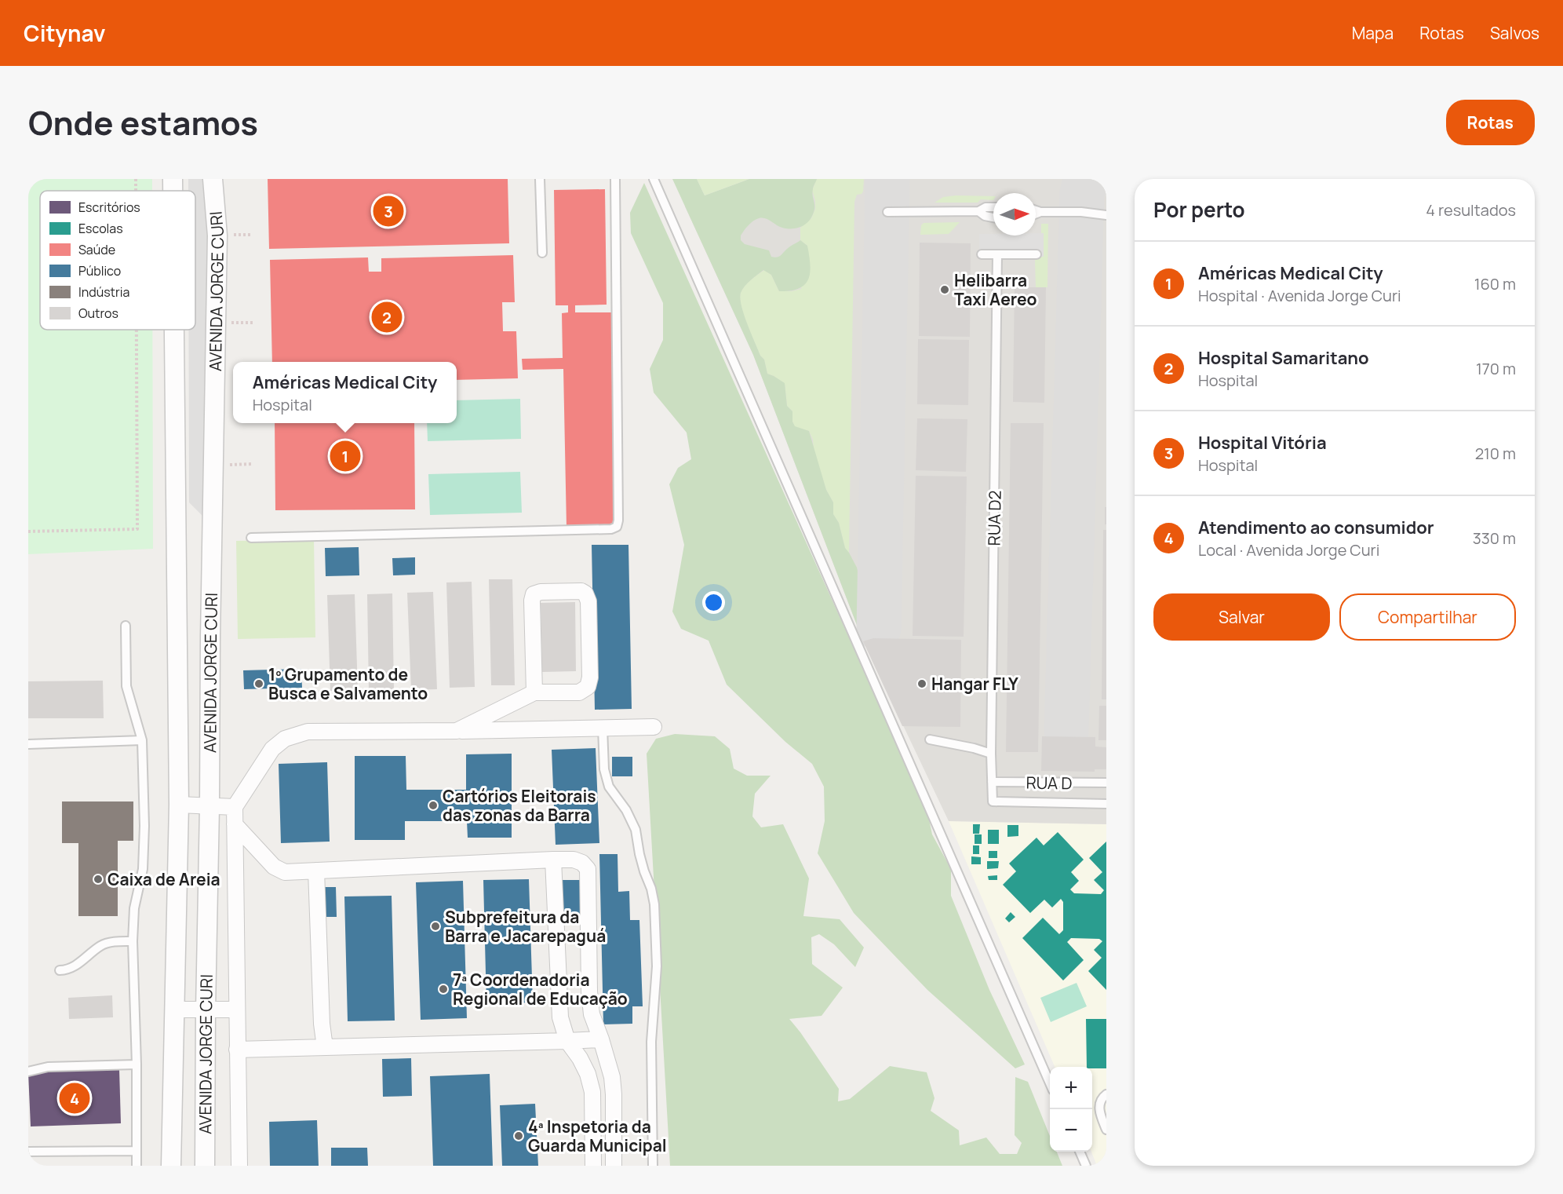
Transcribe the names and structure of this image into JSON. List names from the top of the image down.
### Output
{
  "streets": {
    "street": ["AVENIDA JORGE CURI"],
    "lane": ["RUA D2", "RUA D"]
  },
  "crossings": [
    ["RUA D2", "RUA D"]
  ],
  "places": [
    "Helibarra Taxi Aereo",
    "1º Grupamento de Busca e Salvamento",
    "Hangar FLY",
    "Cartórios Eleitorais das zonas da Barra",
    "Caixa de Areia",
    "Subprefeitura da Barra e Jacarepaguá",
    "7ª Coordenadoria Regional de Educação",
    "4ª Inspetoria da Guarda Municipal"
  ],
  "legend": [
    "Escritórios",
    "Escolas",
    "Saúde",
    "Público",
    "Indústria",
    "Outros"
  ],
  "north": "right",
  "page": {
    "header": "Citynav",
    "nav": ["Mapa", "Rotas", "Salvos"],
    "title": "Onde estamos",
    "buttons": [
      "Rotas",
      ["Salvar", "Compartilhar"]
    ],
    "heading": ["Por perto", "4 resultados"],
    "pins": [
      "3",
      "2",
      "1",
      "4"
    ],
    "list": [
      {
        "mark": "1",
        "name": "Américas Medical City",
        "note": "Hospital · Avenida Jorge Curi",
        "value": "160 m"
      },
      {
        "mark": "2",
        "name": "Hospital Samaritano",
        "note": "Hospital",
        "value": "170 m"
      },
      {
        "mark": "3",
        "name": "Hospital Vitória",
        "note": "Hospital",
        "value": "210 m"
      },
      {
        "mark": "4",
        "name": "Atendimento ao consumidor",
        "note": "Local · Avenida Jorge Curi",
        "value": "330 m"
      }
    ],
    "popup": ["Américas Medical City", "Hospital"],
    "map_buttons": ["+", "−"]
  }
}
